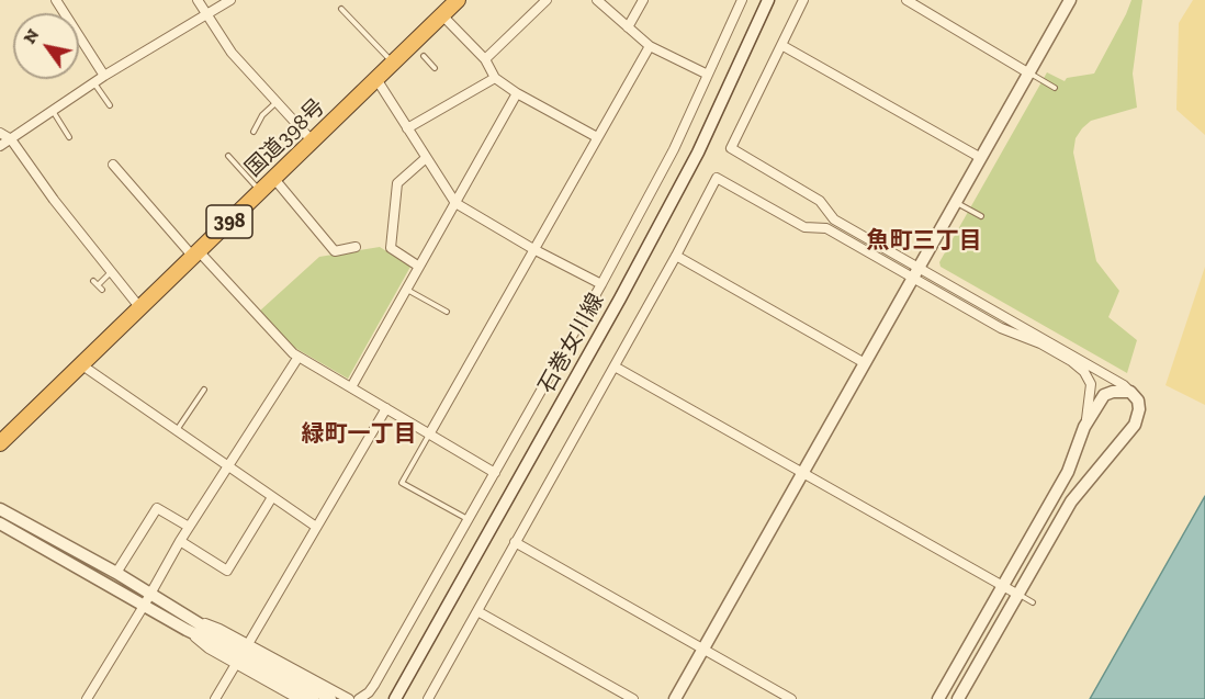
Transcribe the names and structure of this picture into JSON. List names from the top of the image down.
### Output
{
  "streets": {
    "highway": ["国道398号", "398"],
    "street": ["石巻女川線"]
  },
  "districts": ["魚町三丁目", "緑町一丁目"],
  "north": "top left"
}
